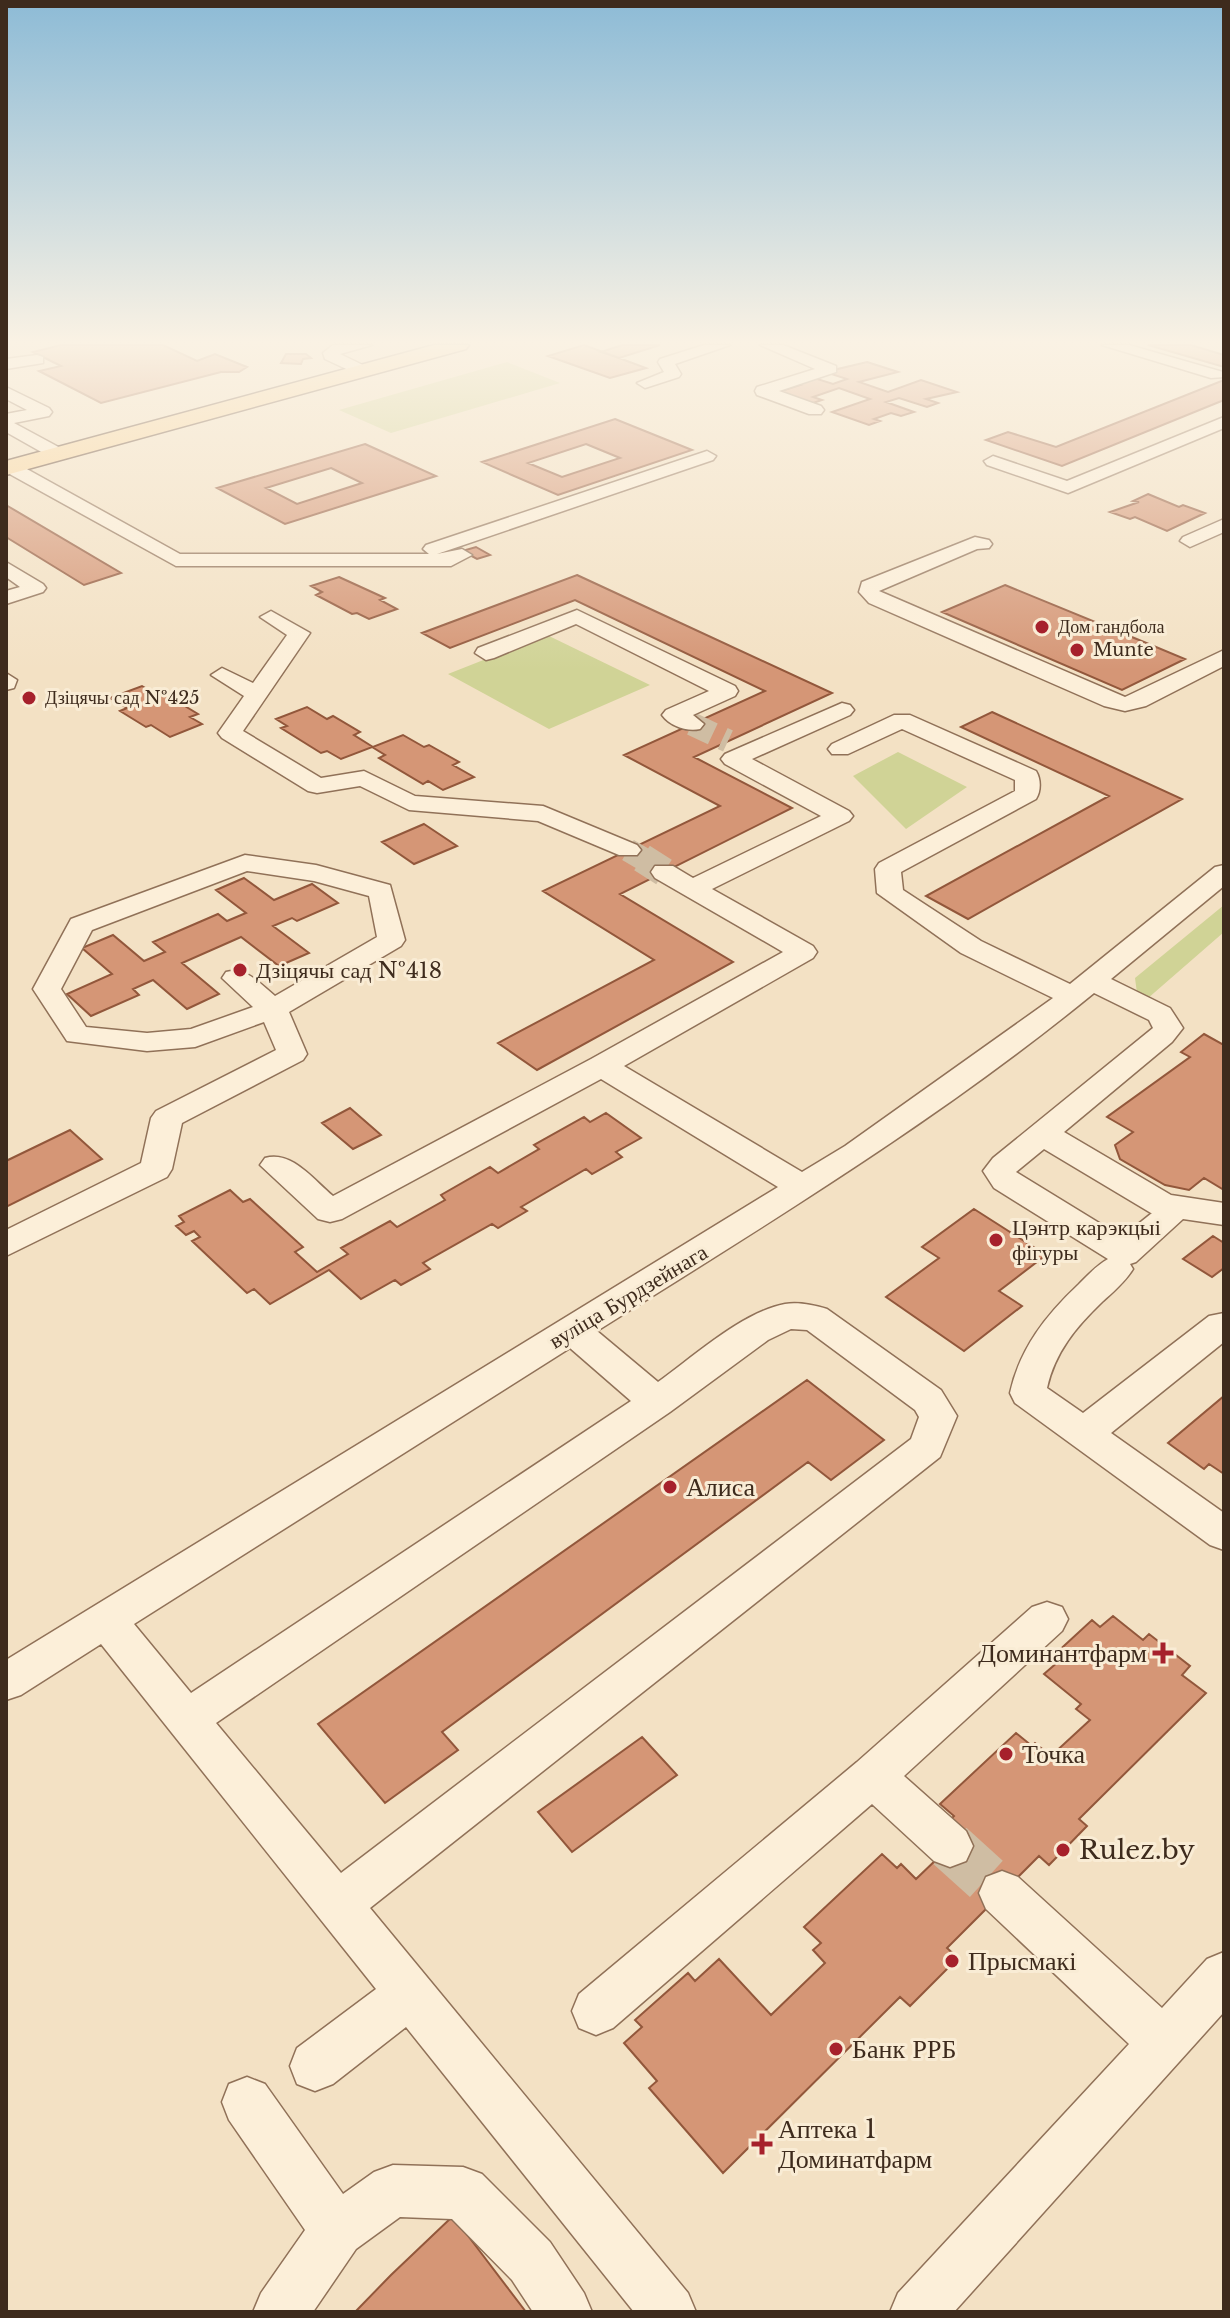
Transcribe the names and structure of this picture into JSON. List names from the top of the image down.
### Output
{
  "streets": {
    "street": ["вуліца Бурдзейнага"]
  },
  "places": {
    "other": [
      "Дом гандбола",
      "Munte",
      "Дзіцячы сад №425",
      "Дзіцячы сад №418",
      "Цэнтр карэкцыі фігуры",
      "Алиса",
      "Точка",
      "Rulez.by",
      "Прысмакі",
      "Банк РРБ"
    ],
    "health": ["Доминантфарм", "Аптека 1 Доминатфарм"]
  }
}
